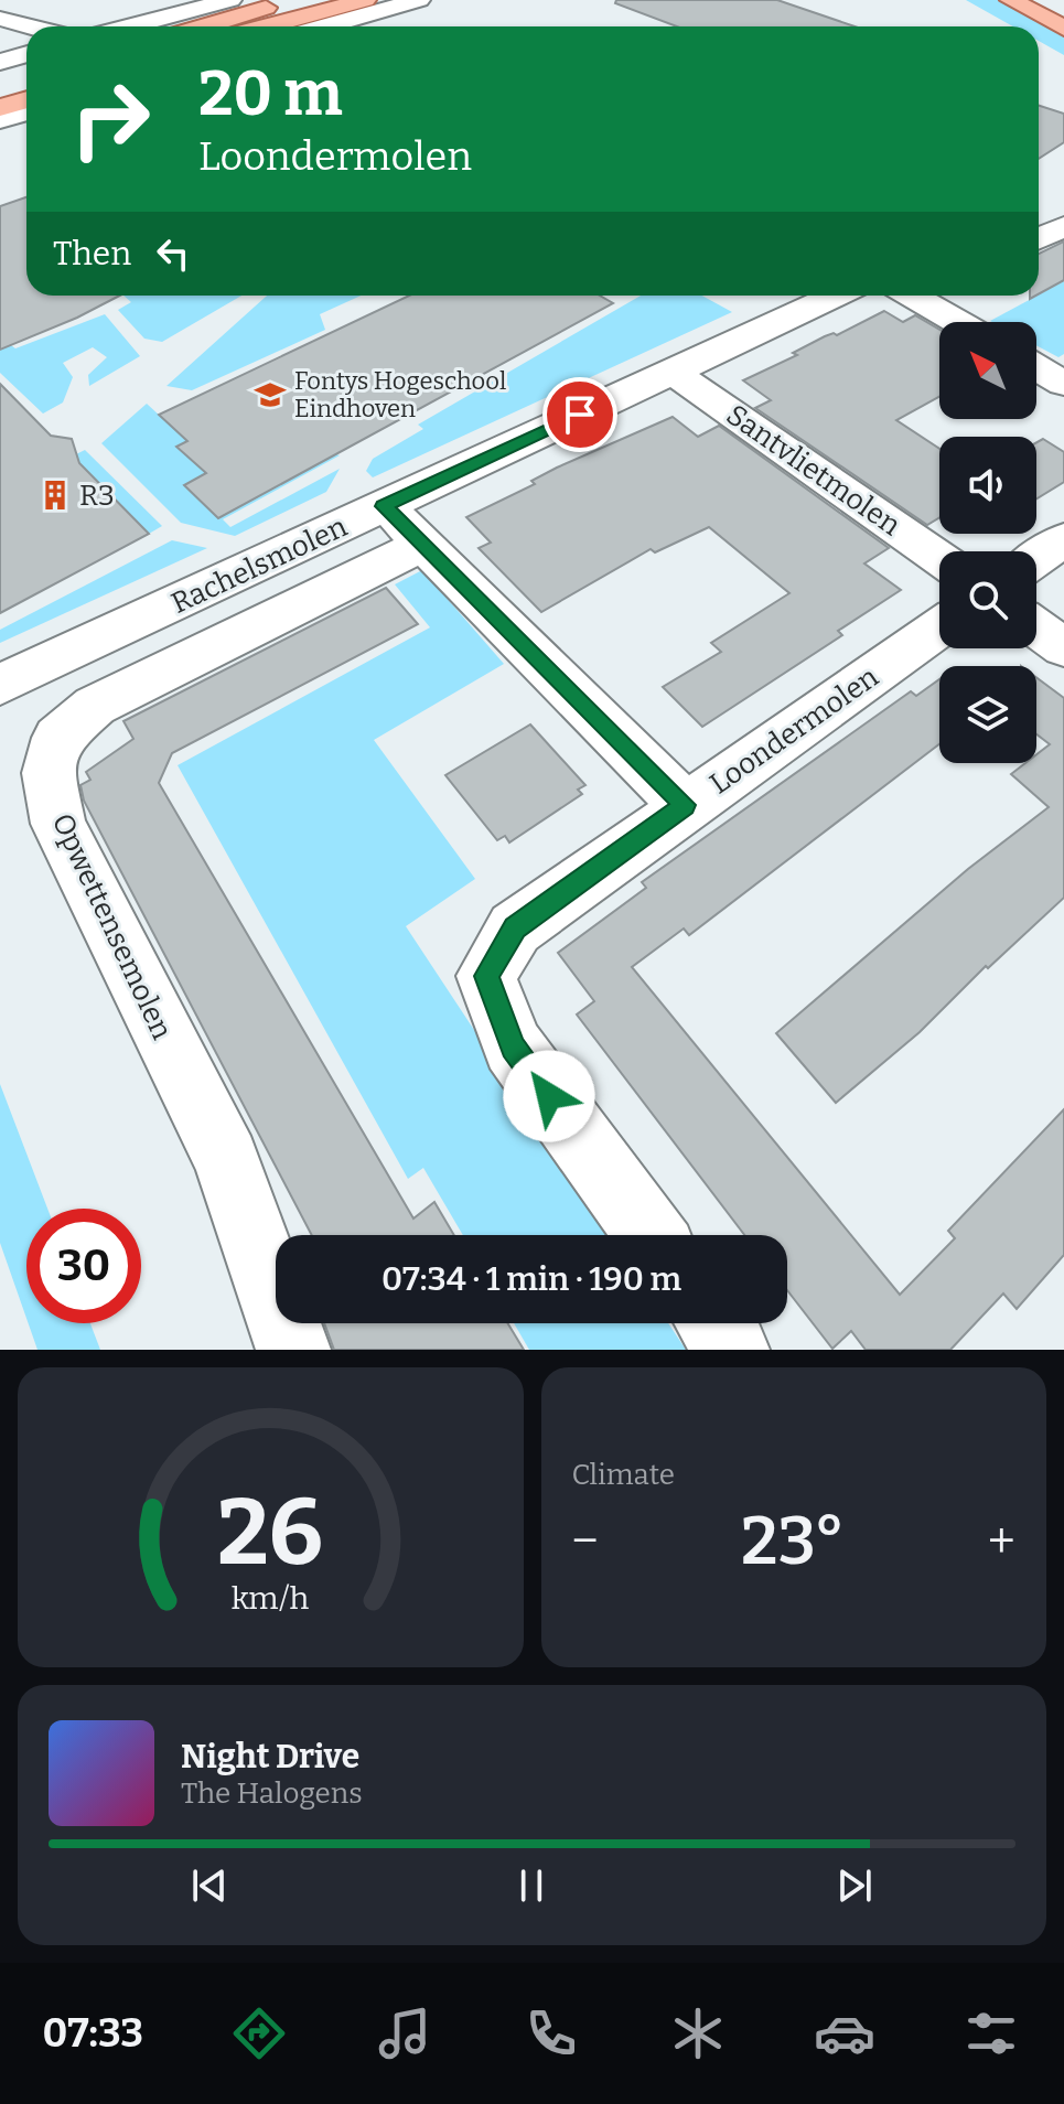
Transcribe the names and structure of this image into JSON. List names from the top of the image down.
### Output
{
  "streets": {
    "street": [
      "Santvlietmolen",
      "Rachelsmolen",
      "Loondermolen",
      "Opwettensemolen"
    ]
  },
  "crossings": [
    ["Santvlietmolen", "Rachelsmolen"]
  ],
  "places": {
    "school or university": ["Fontys Hogeschool Eindhoven"],
    "building": ["R3"]
  },
  "north": "top left",
  "page": {
    "turn": ["20 m", "Loondermolen"],
    "then": "Then",
    "limit": "30",
    "trip": "07:34 · 1 min · 190 m",
    "tile": "Climate",
    "heat": ["−", "23°", "+"],
    "song": ["Night Drive", "The Halogens"],
    "tabs": "07:33",
    "gauge": ["26", "km/h"]
  }
}
